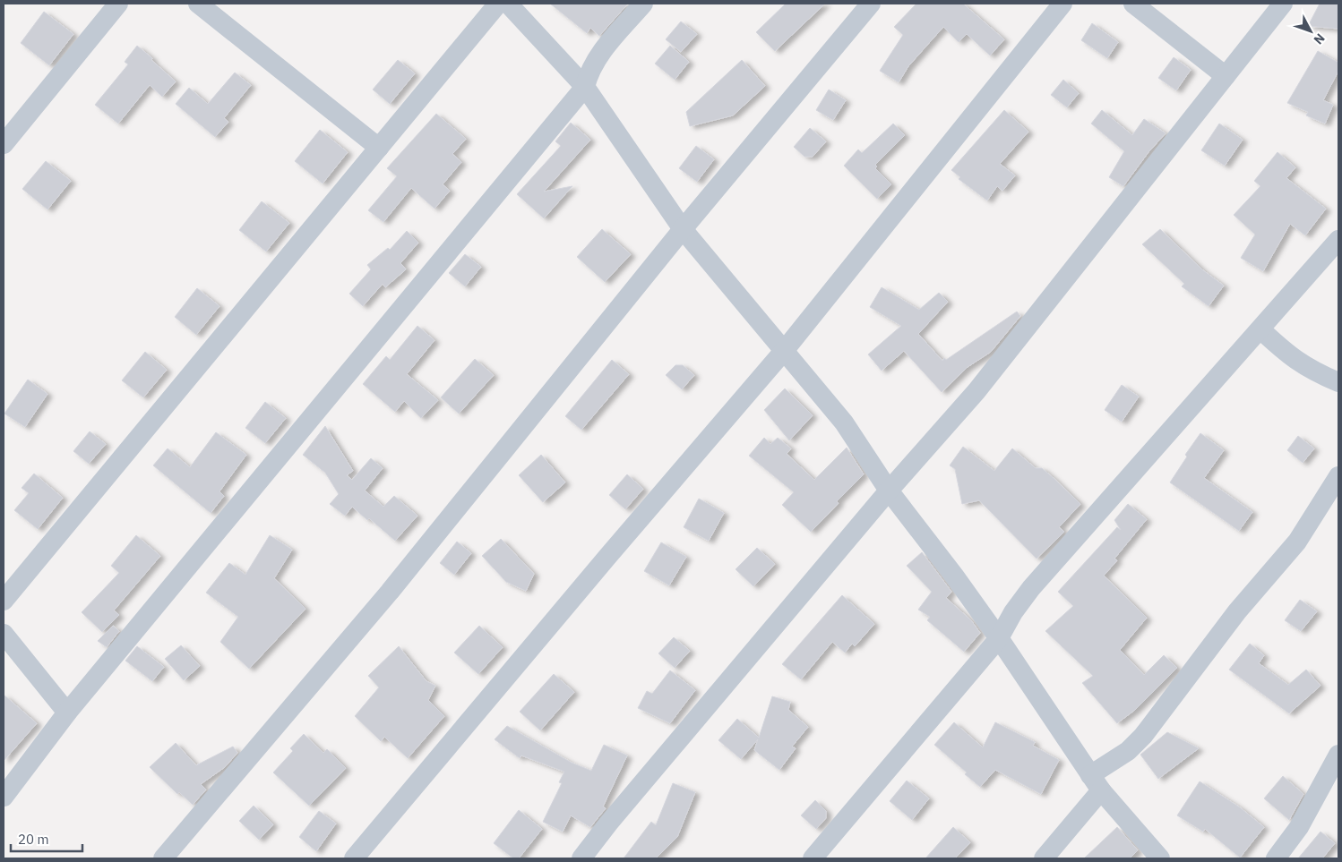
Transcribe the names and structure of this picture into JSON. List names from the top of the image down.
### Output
{
  "scale_bar": "20 m",
  "north": "bottom right"
}
